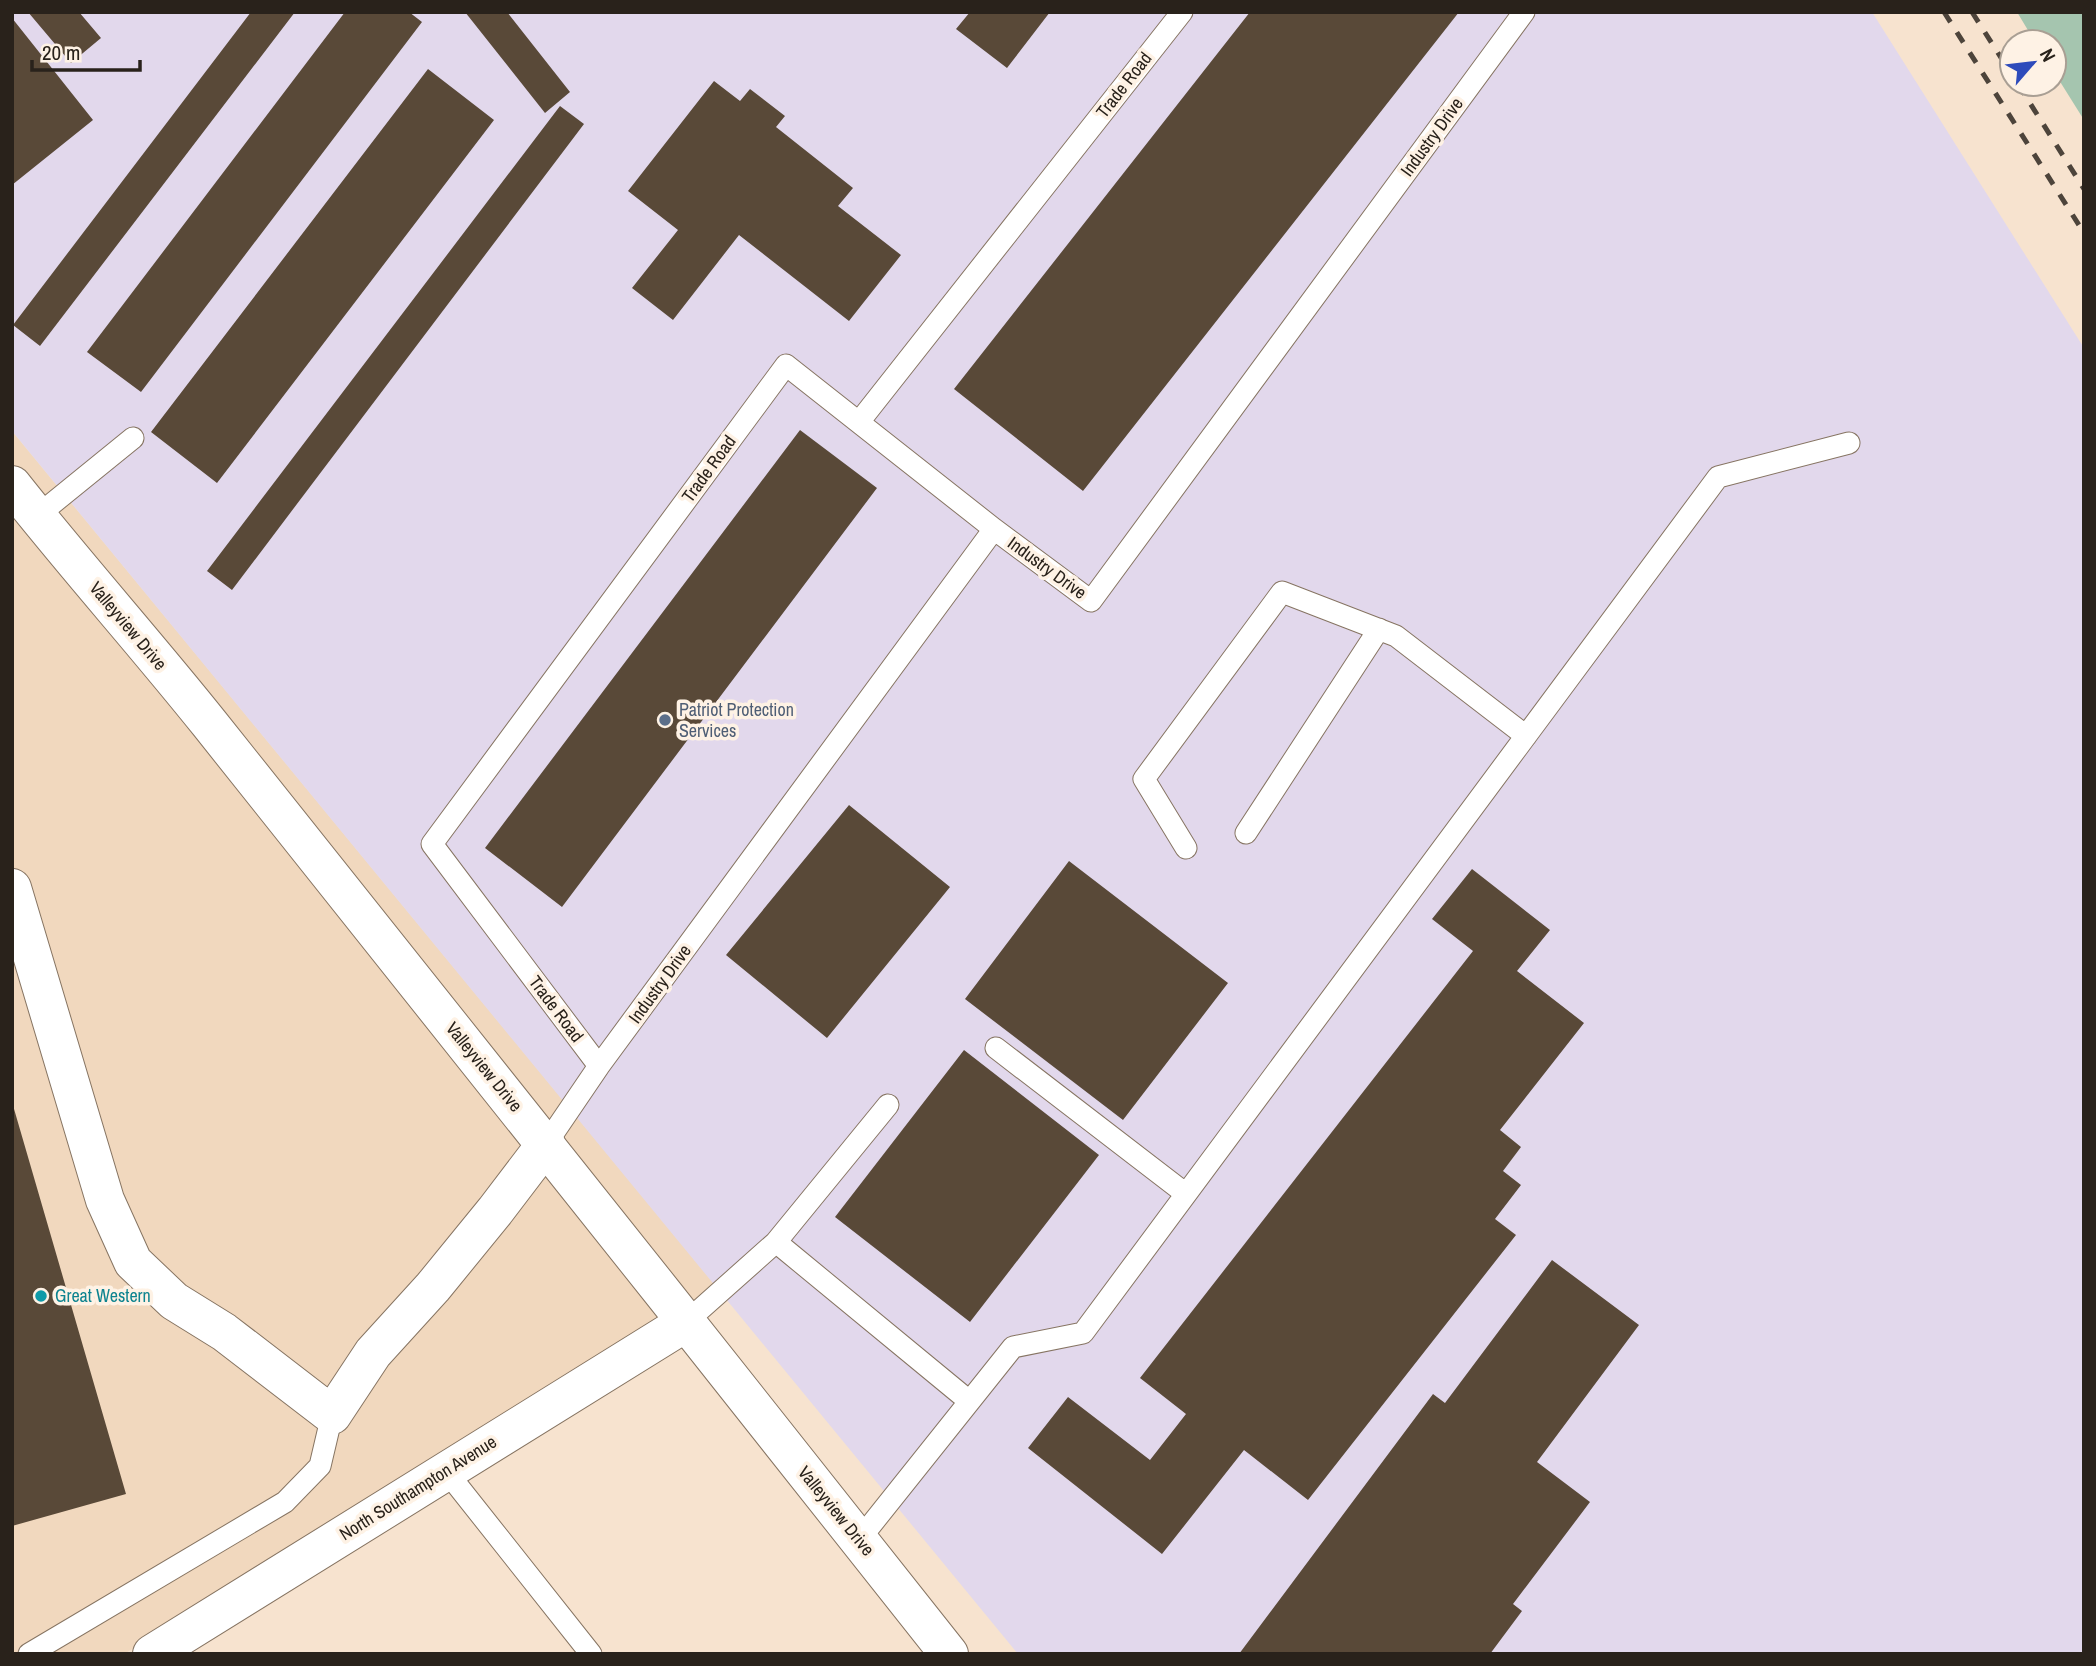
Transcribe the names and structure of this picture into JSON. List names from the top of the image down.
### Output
{
  "streets": {
    "street": ["Valleyview Drive", "North Southampton Avenue"],
    "lane": ["Trade Road", "Industry Drive"]
  },
  "crossings": [
    ["Trade Road", "Industry Drive"],
    ["Industry Drive", "Valleyview Drive"],
    ["Valleyview Drive", "North Southampton Avenue"]
  ],
  "places": ["Patriot Protection Services", "Great Western"],
  "scale_bar": "20 m",
  "north": "top right"
}
